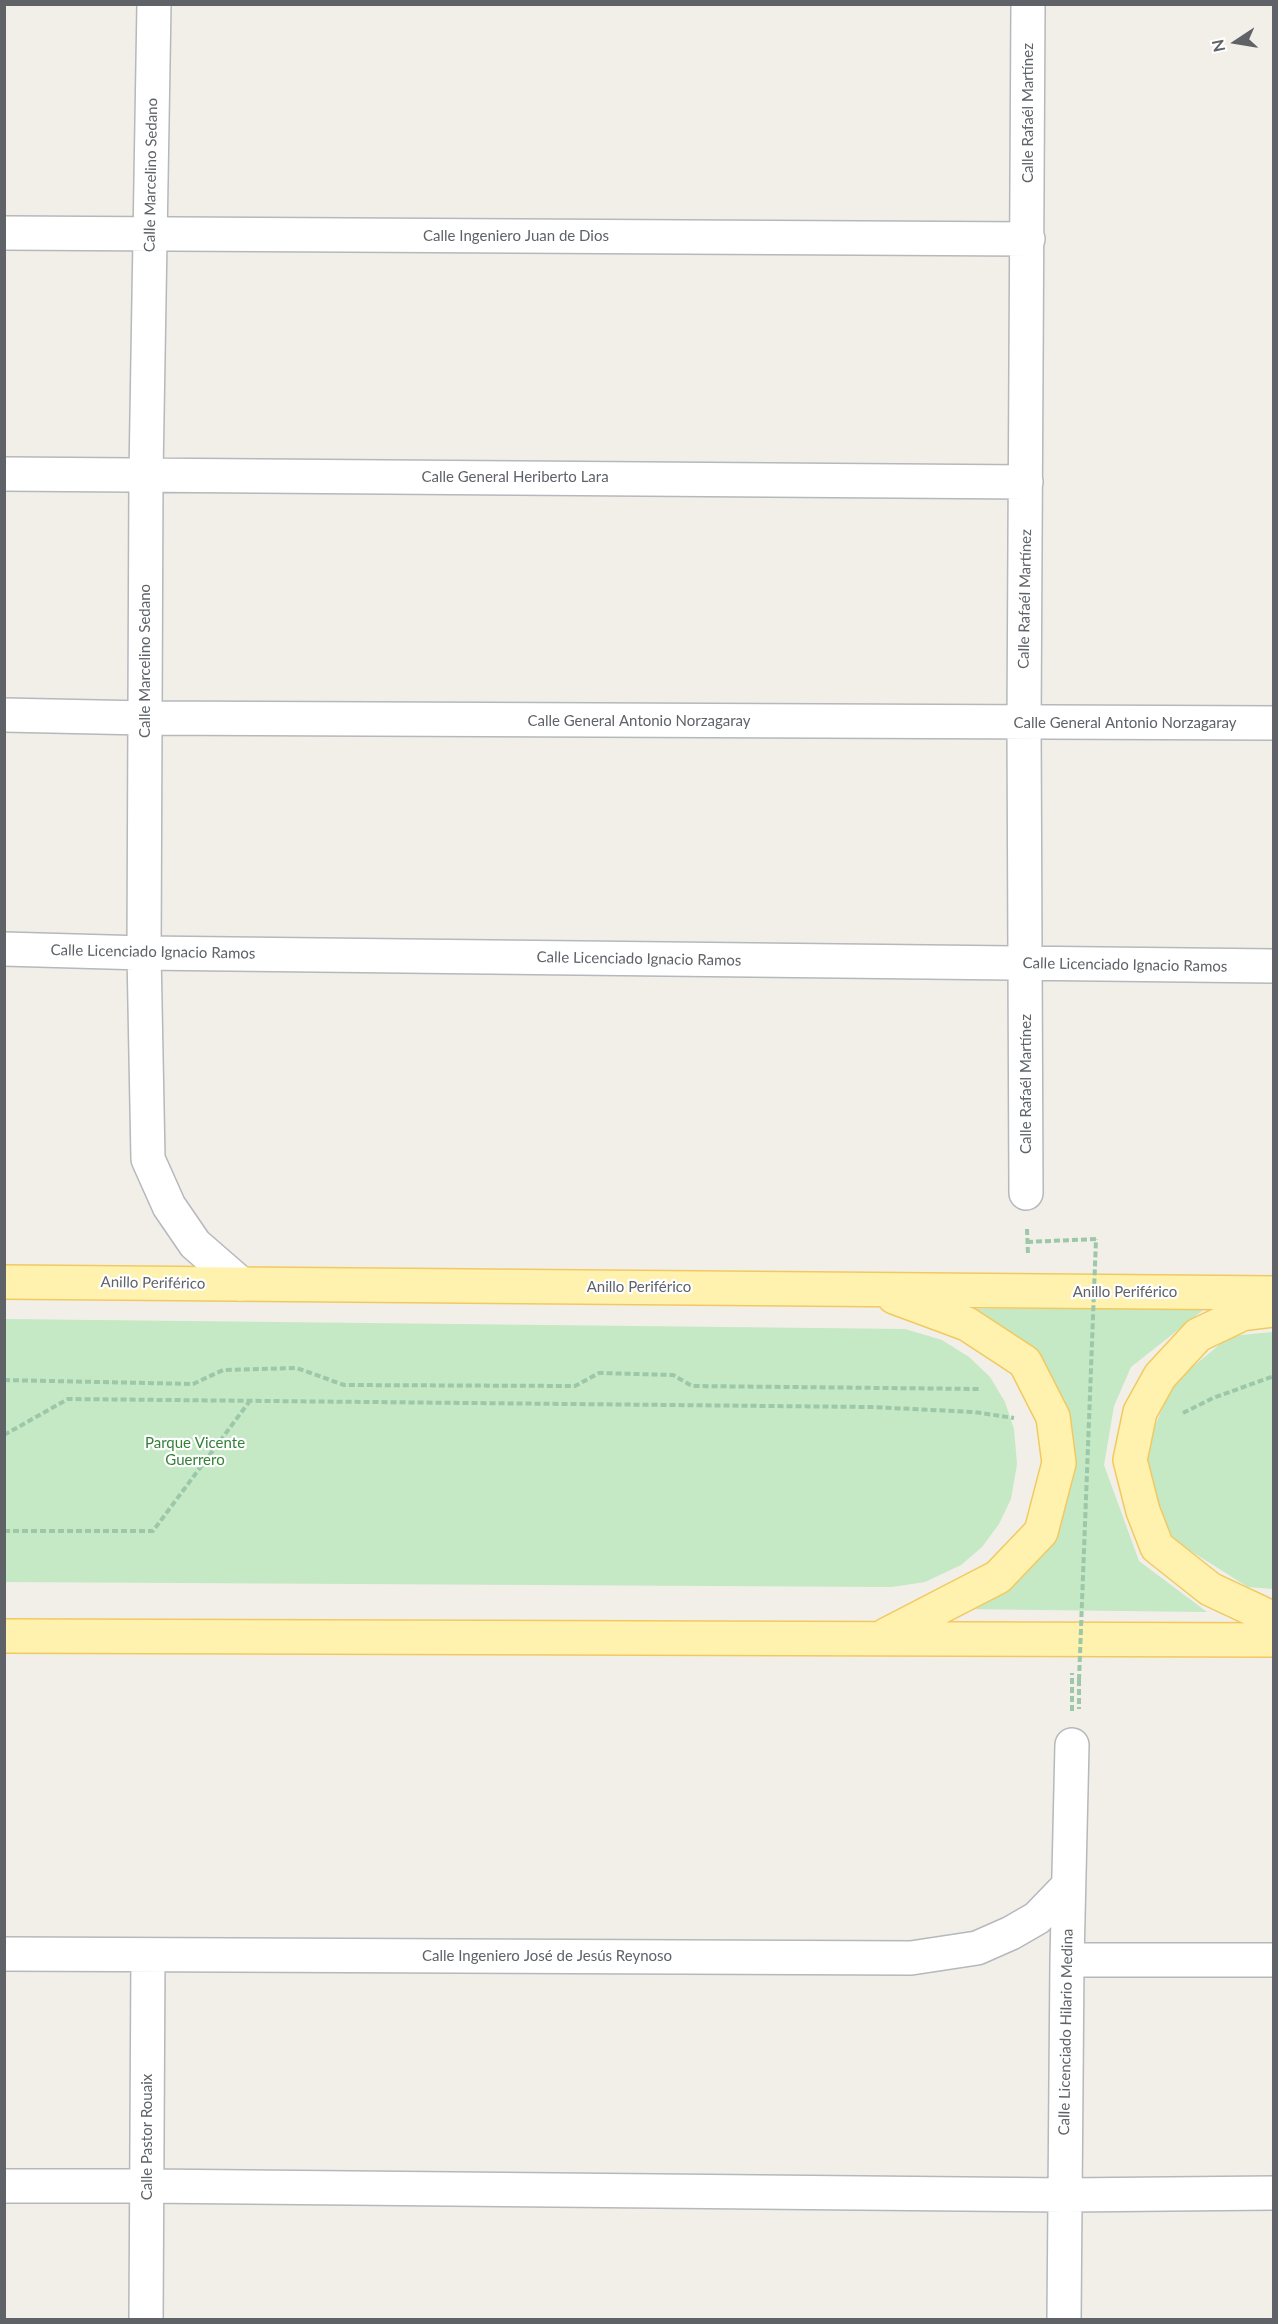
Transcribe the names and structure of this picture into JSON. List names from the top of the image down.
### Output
{
  "streets": {
    "main road": ["Anillo Periférico"],
    "street": [
      "Calle Rafaél Martínez",
      "Calle Marcelino Sedano",
      "Calle Ingeniero Juan de Dios",
      "Calle General Heriberto Lara",
      "Calle General Antonio Norzagaray",
      "Calle Licenciado Ignacio Ramos",
      "Calle Ingeniero José de Jesús Reynoso",
      "Calle Licenciado Hilario Medina",
      "Calle Pastor Rouaix"
    ]
  },
  "crossings": [
    ["Calle Rafaél Martínez", "Calle Ingeniero Juan de Dios"],
    ["Calle Rafaél Martínez", "Calle General Heriberto Lara"],
    ["Calle Rafaél Martínez", "Calle General Antonio Norzagaray"],
    ["Calle Rafaél Martínez", "Calle Licenciado Ignacio Ramos"],
    ["Calle Marcelino Sedano", "Calle Ingeniero Juan de Dios"],
    ["Calle Marcelino Sedano", "Calle General Heriberto Lara"],
    ["Calle Marcelino Sedano", "Calle General Antonio Norzagaray"],
    ["Calle Marcelino Sedano", "Calle Licenciado Ignacio Ramos"],
    ["Calle Marcelino Sedano", "Anillo Periférico"],
    ["Calle Ingeniero José de Jesús Reynoso", "Calle Licenciado Hilario Medina"],
    ["Calle Ingeniero José de Jesús Reynoso", "Calle Pastor Rouaix"]
  ],
  "parks": ["Parque Vicente Guerrero"],
  "north": "left"
}
